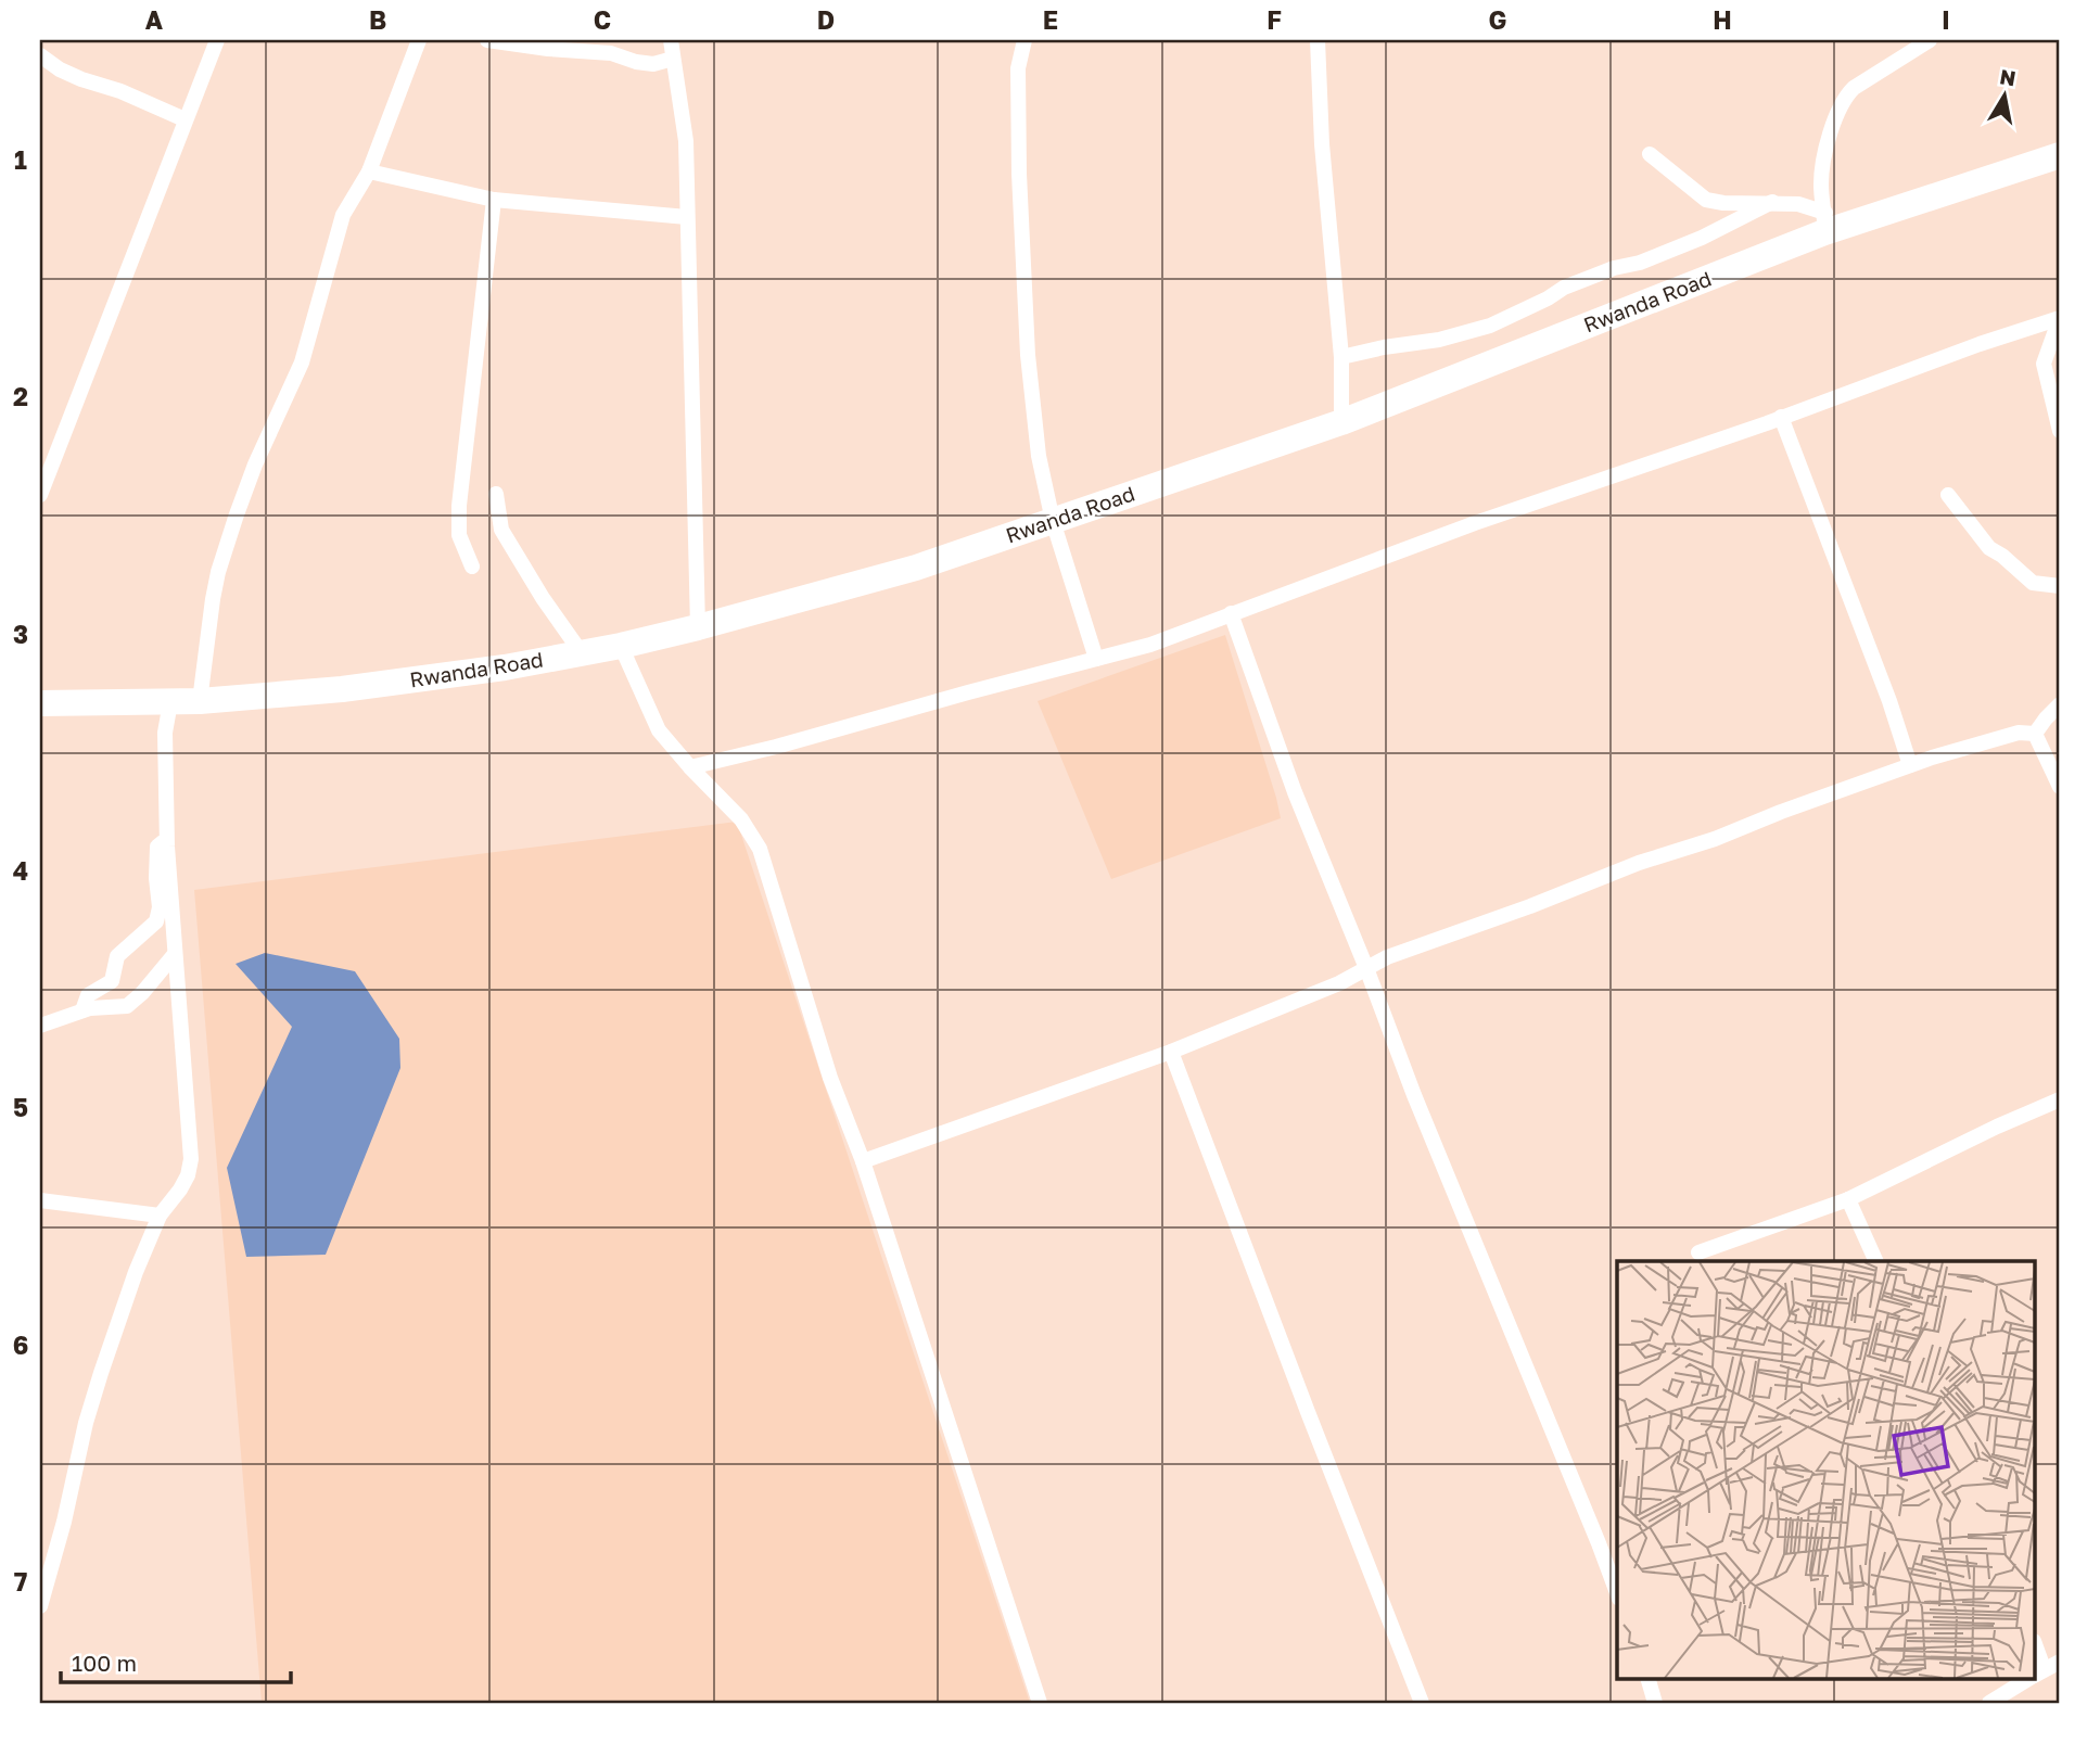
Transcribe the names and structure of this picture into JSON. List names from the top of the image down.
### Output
{
  "streets": {
    "highway": ["Rwanda Road"]
  },
  "scale_bar": "100 m",
  "north": "top",
  "grid": {
    "columns": [
      "A",
      "B",
      "C",
      "D",
      "E",
      "F",
      "G",
      "H",
      "I"
    ],
    "rows": [
      "1",
      "2",
      "3",
      "4",
      "5",
      "6",
      "7"
    ]
  }
}
